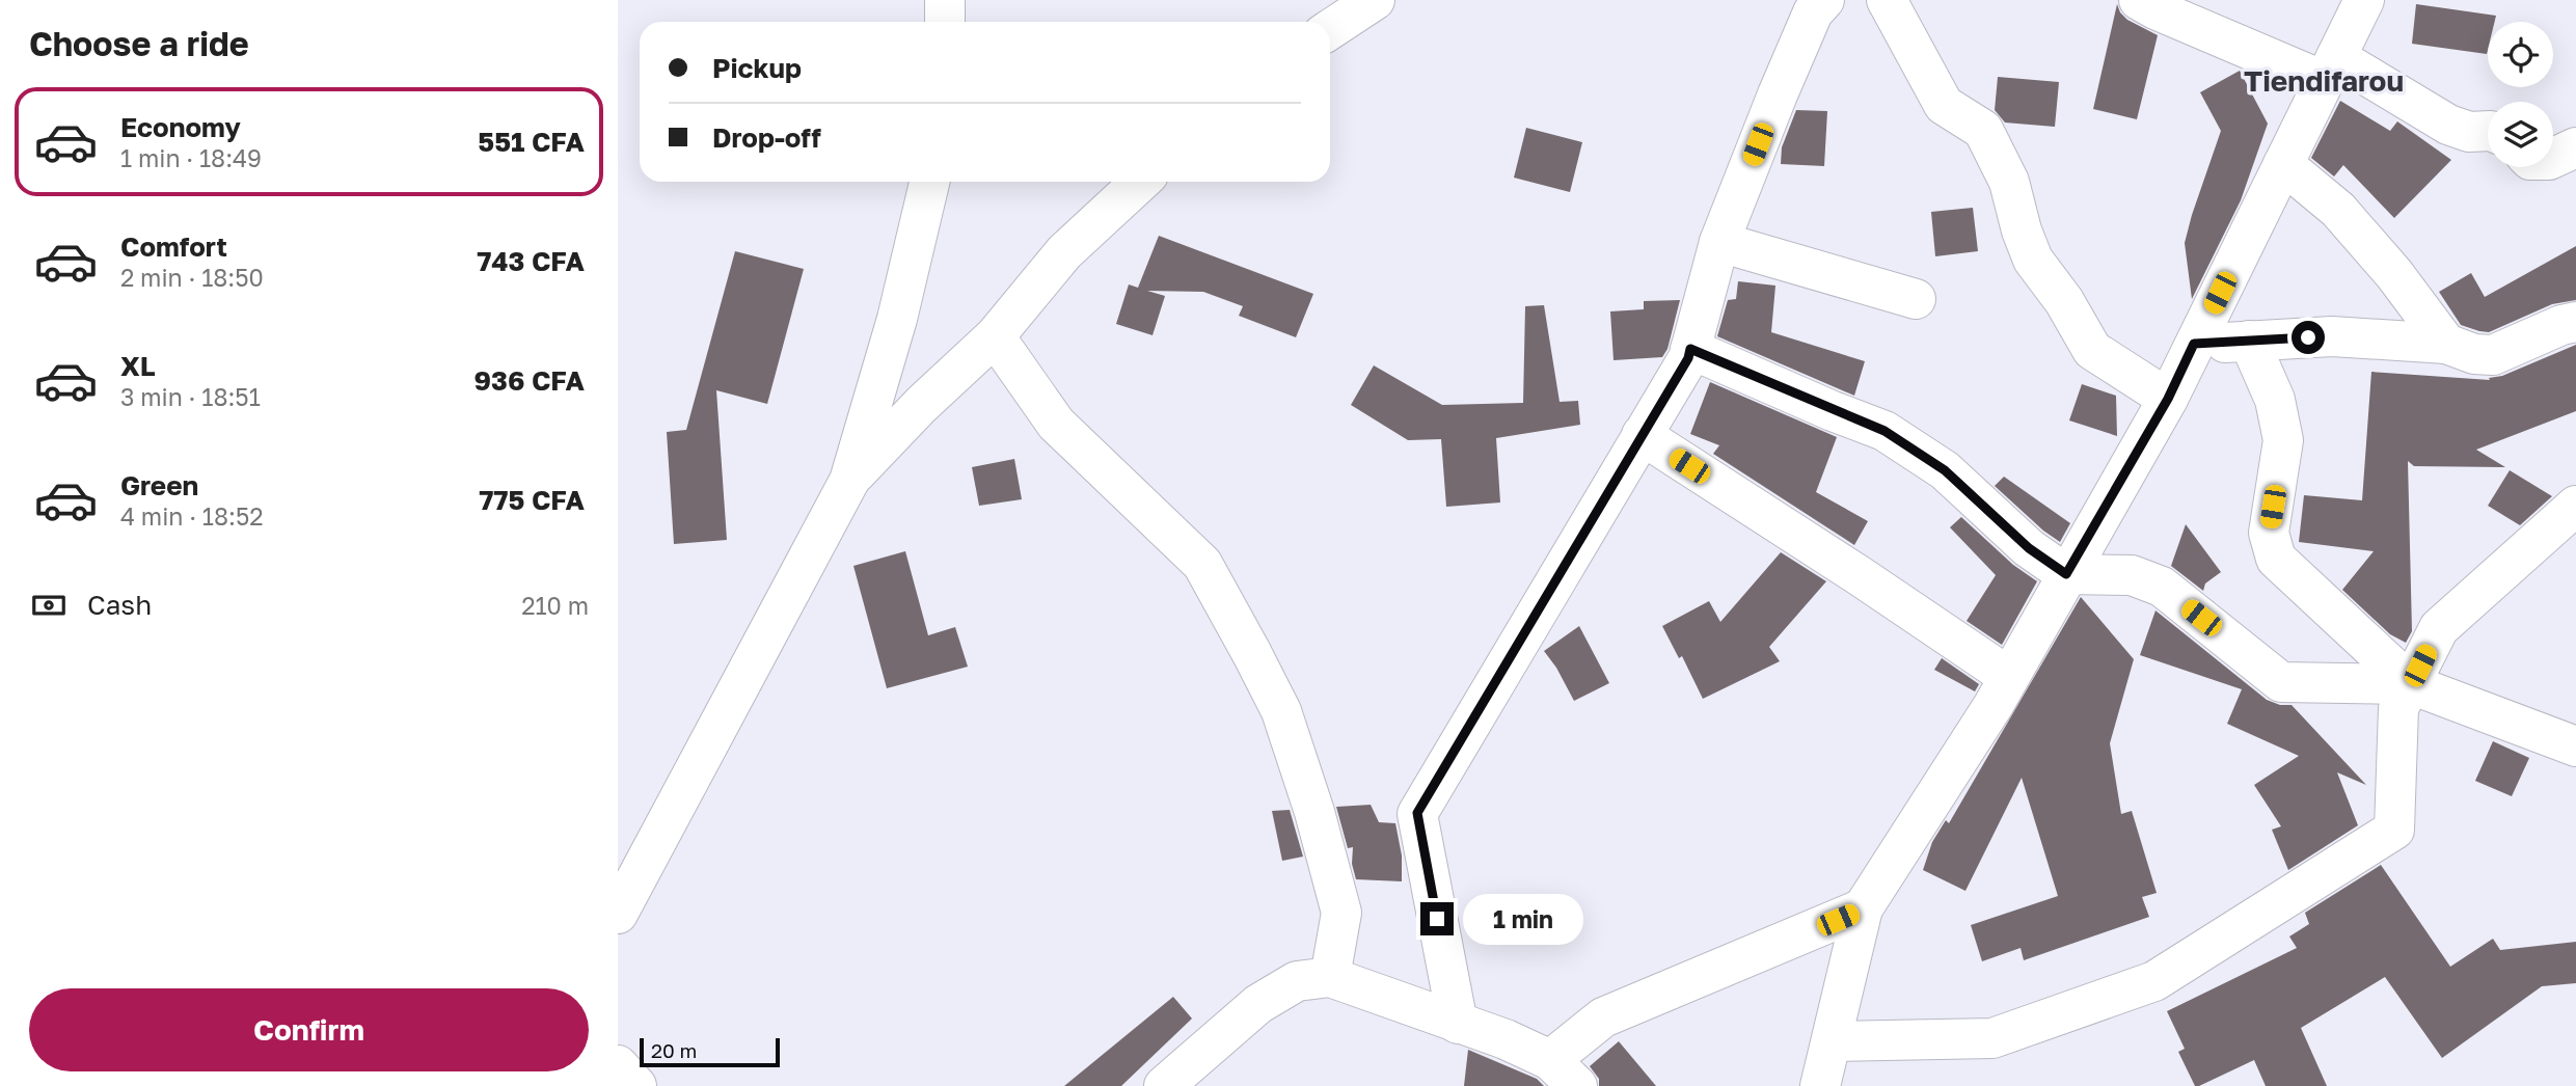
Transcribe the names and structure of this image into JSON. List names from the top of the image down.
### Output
{
  "districts": ["Tiendifarou"],
  "scale_bar": "20 m",
  "page": {
    "heading": "Choose a ride",
    "banner": ["Pickup", "Drop-off"],
    "list": [
      {
        "name": "Economy",
        "note": "1 min · 18:49",
        "value": "551 CFA"
      },
      {
        "name": "Comfort",
        "note": "2 min · 18:50",
        "value": "743 CFA"
      },
      {
        "name": "XL",
        "note": "3 min · 18:51",
        "value": "936 CFA"
      },
      {
        "name": "Green",
        "note": "4 min · 18:52",
        "value": "775 CFA"
      }
    ],
    "pay": ["Cash", "210 m"],
    "bubble": "1 min",
    "buttons": "Confirm",
    "scale": "20 m"
  }
}
